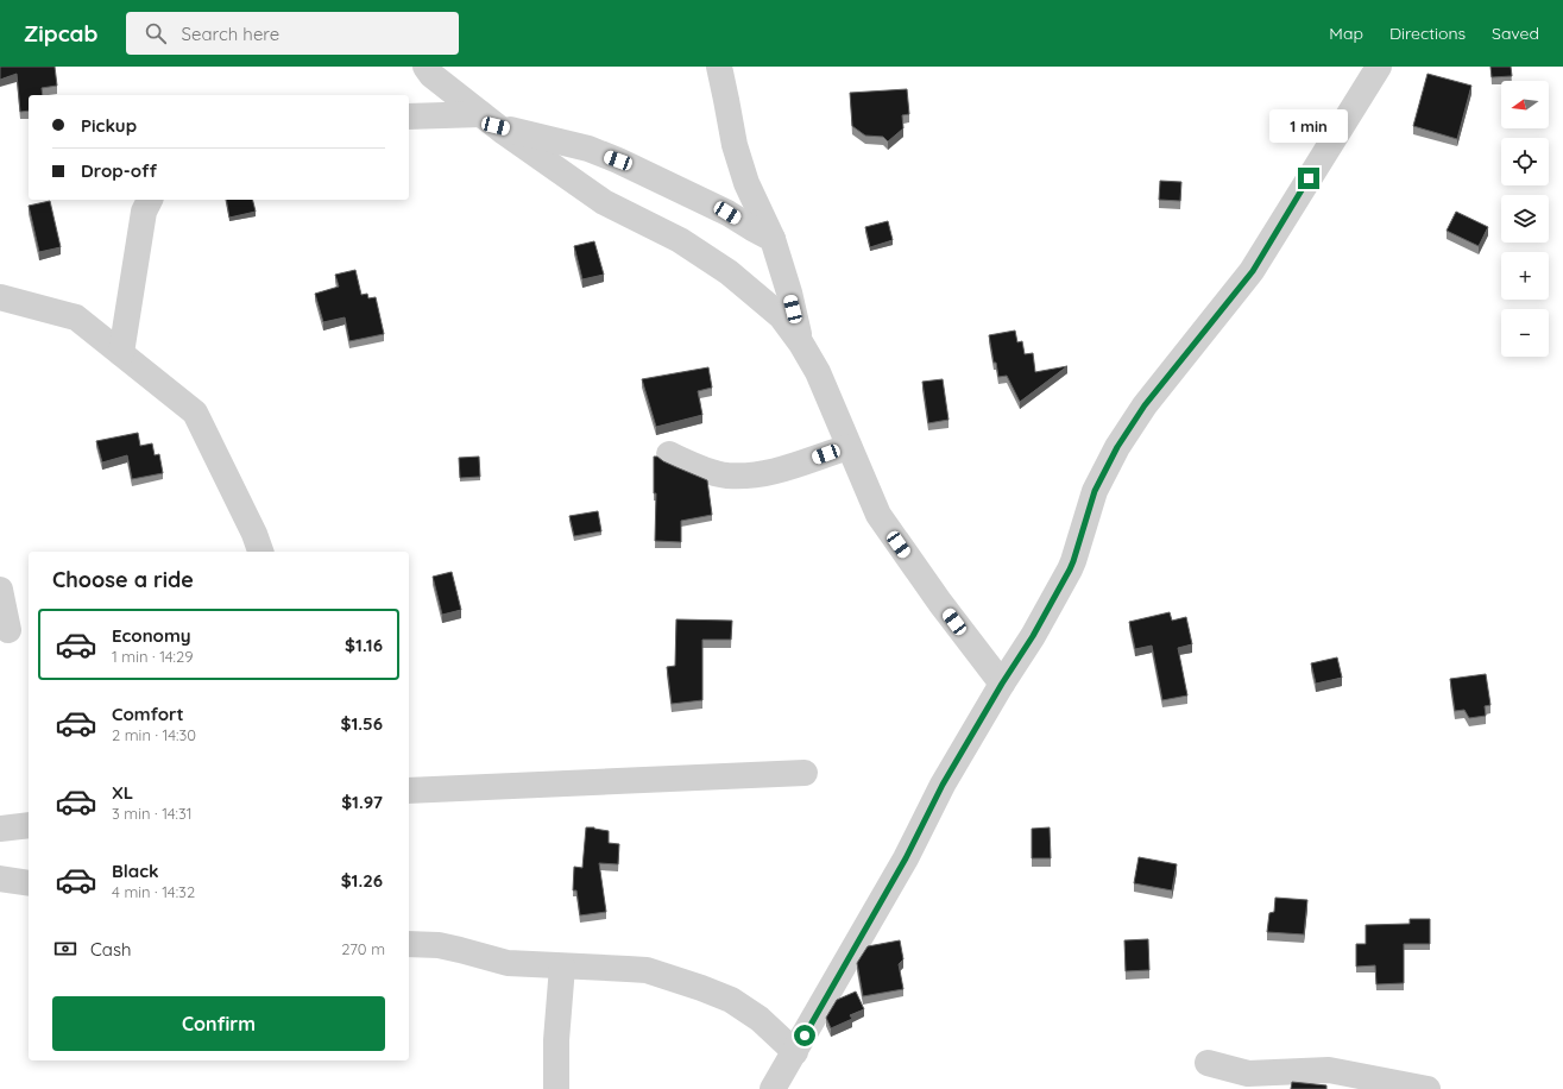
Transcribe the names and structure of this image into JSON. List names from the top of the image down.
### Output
{
  "north": "left",
  "page": {
    "header": "Zipcab",
    "search": "Search here",
    "nav": ["Map", "Directions", "Saved"],
    "map_buttons": ["+", "−"],
    "banner": ["Pickup", "Drop-off"],
    "bubble": "1 min",
    "heading": "Choose a ride",
    "list": [
      {
        "name": "Economy",
        "note": "1 min · 14:29",
        "value": "$1.16"
      },
      {
        "name": "Comfort",
        "note": "2 min · 14:30",
        "value": "$1.56"
      },
      {
        "name": "XL",
        "note": "3 min · 14:31",
        "value": "$1.97"
      },
      {
        "name": "Black",
        "note": "4 min · 14:32",
        "value": "$1.26"
      }
    ],
    "pay": ["Cash", "270 m"],
    "buttons": "Confirm"
  }
}
